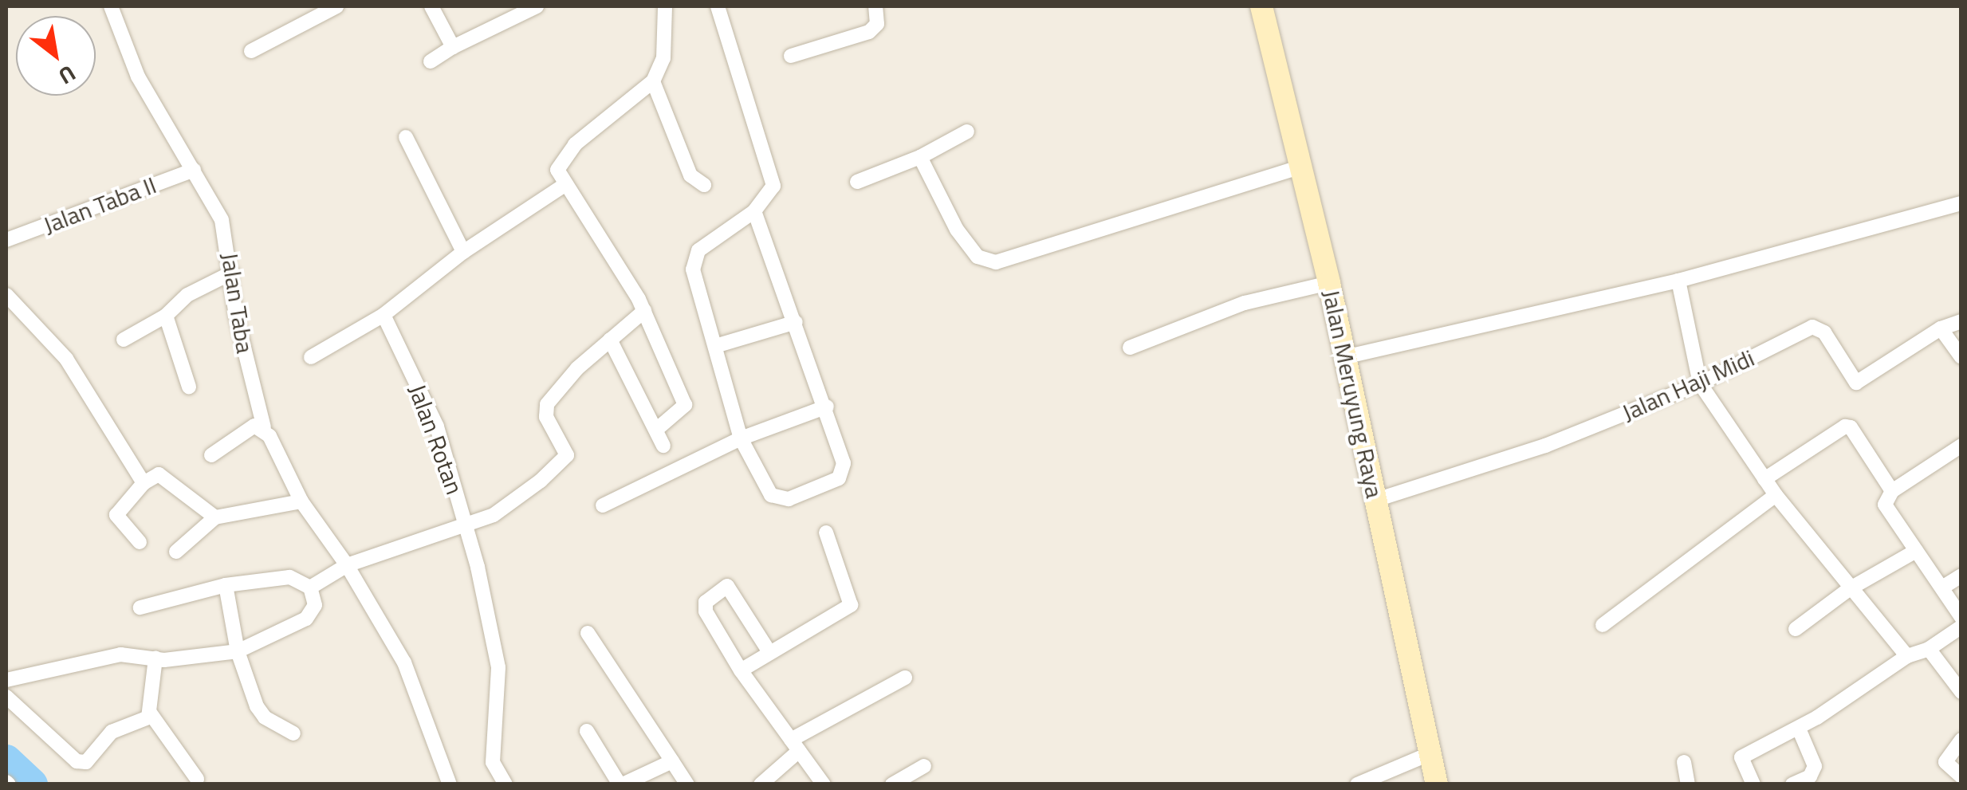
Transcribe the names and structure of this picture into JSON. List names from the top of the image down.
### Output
{
  "streets": {
    "main road": ["Jalan Meruyung Raya"],
    "street": [
      "Jalan Taba II",
      "Jalan Taba",
      "Jalan Haji Midi",
      "Jalan Rotan"
    ]
  },
  "crossings": [
    ["Jalan Taba II", "Jalan Taba"],
    ["Jalan Haji Midi", "Jalan Meruyung Raya"]
  ],
  "north": "bottom right"
}
